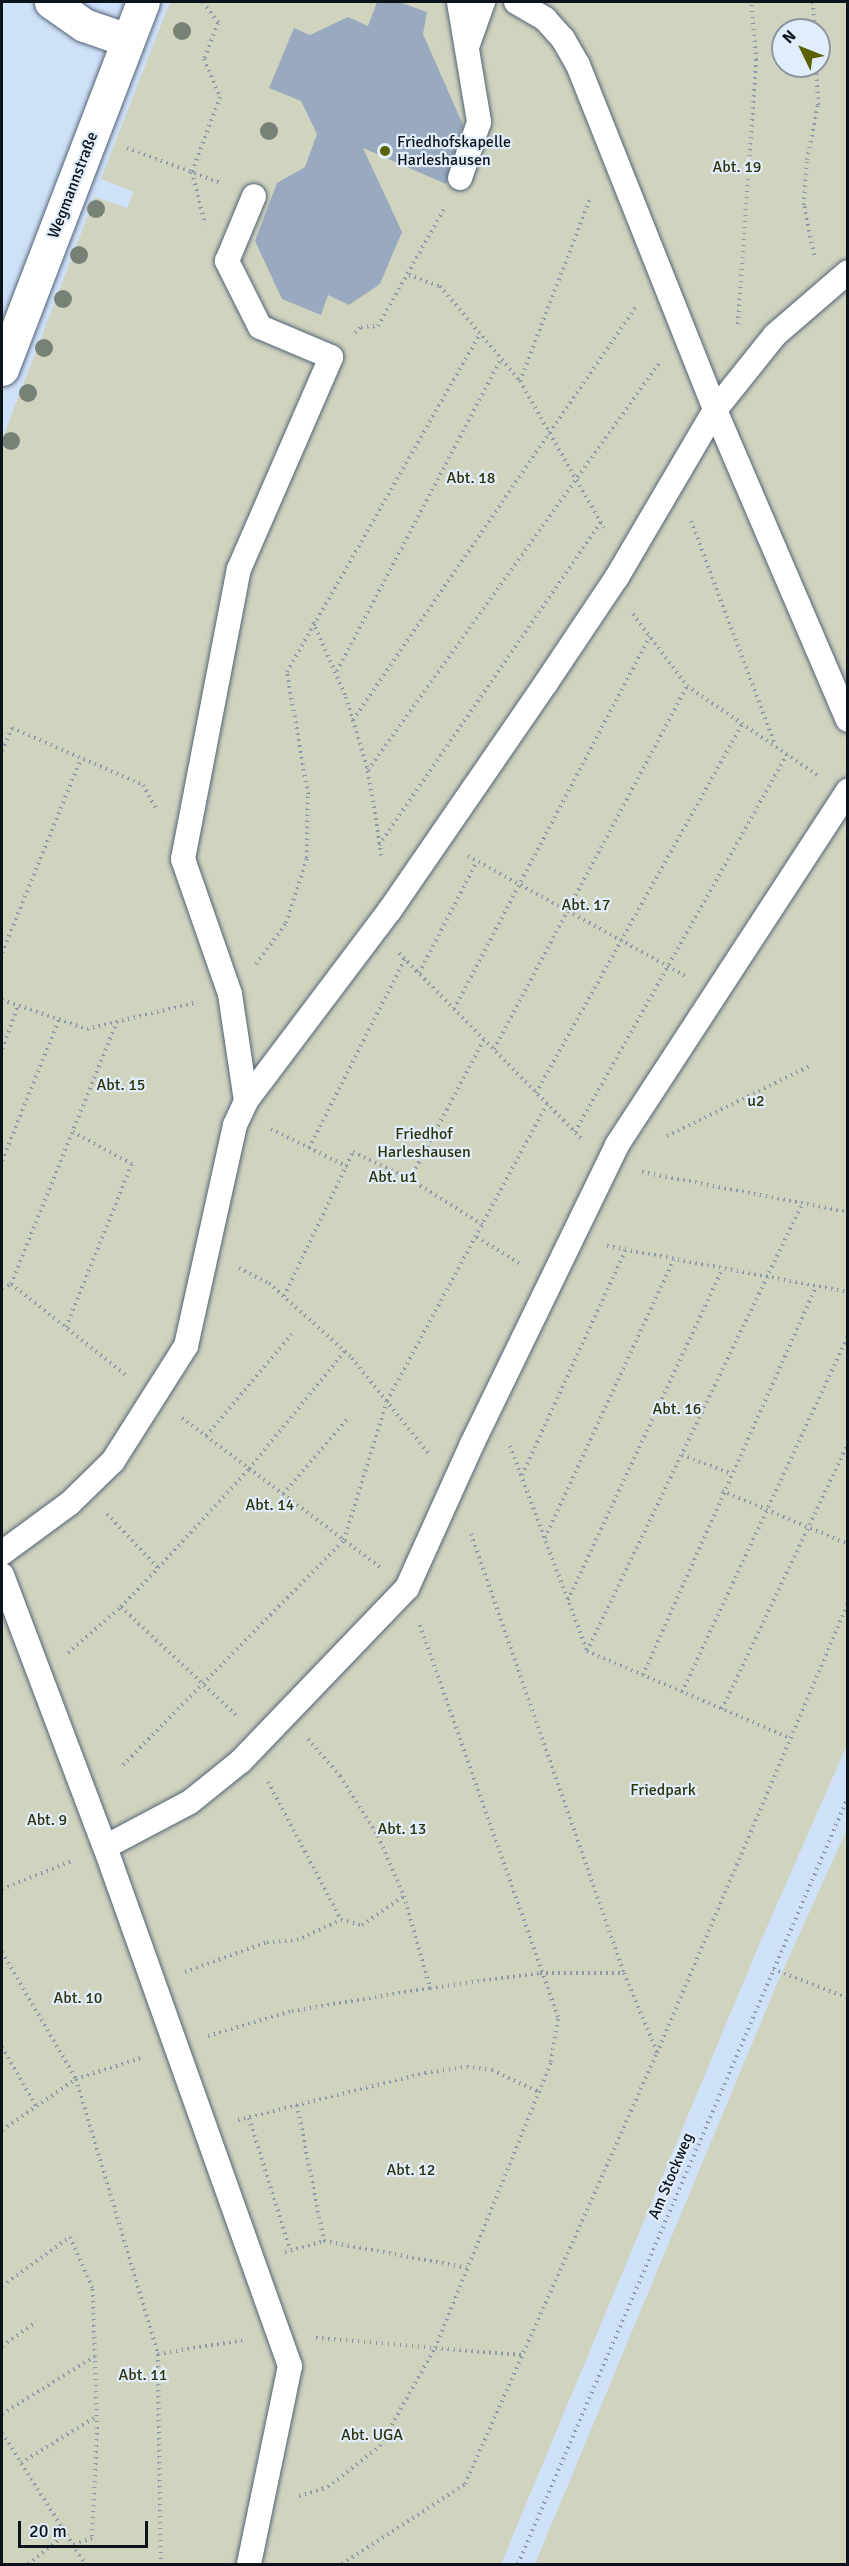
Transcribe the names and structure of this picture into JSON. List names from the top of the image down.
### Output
{
  "streets": {
    "street": ["Wegmannstraße"],
    "path": ["Am Stockweg"]
  },
  "parks": [
    "Abt. 19",
    "Abt. 18",
    "Abt. 17",
    "Abt. 15",
    "u2",
    "Friedhof Harleshausen",
    "Abt. u1",
    "Abt. 16",
    "Abt. 14",
    "Friedpark",
    "Abt. 9",
    "Abt. 13",
    "Abt. 10",
    "Abt. 12",
    "Abt. 11",
    "Abt. UGA"
  ],
  "places": ["Friedhofskapelle Harleshausen"],
  "scale_bar": "20 m",
  "north": "top left"
}
